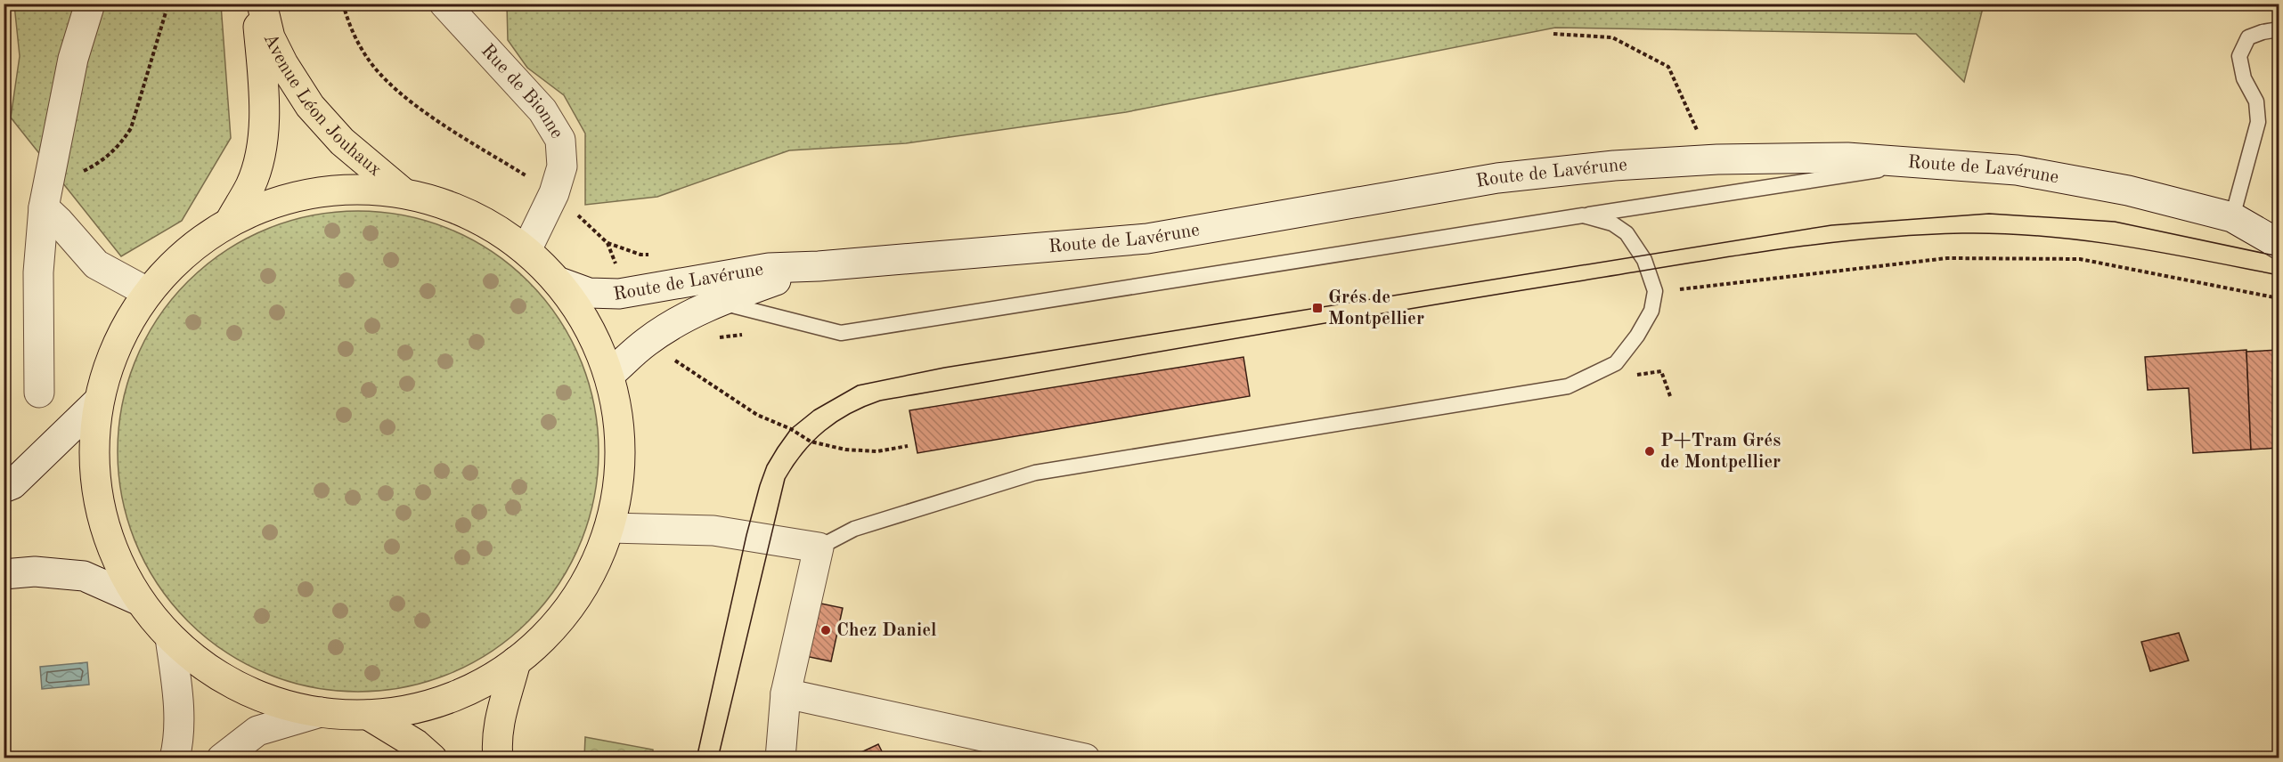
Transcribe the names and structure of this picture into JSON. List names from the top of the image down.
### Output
{
  "streets": {
    "main road": ["Rue de Bionne", "Avenue Léon Jouhaux", "Route de Lavérune"]
  },
  "places": {
    "transit": ["Grés de Montpellier"],
    "other": ["P+Tram Grés de Montpellier", "Chez Daniel"]
  }
}
